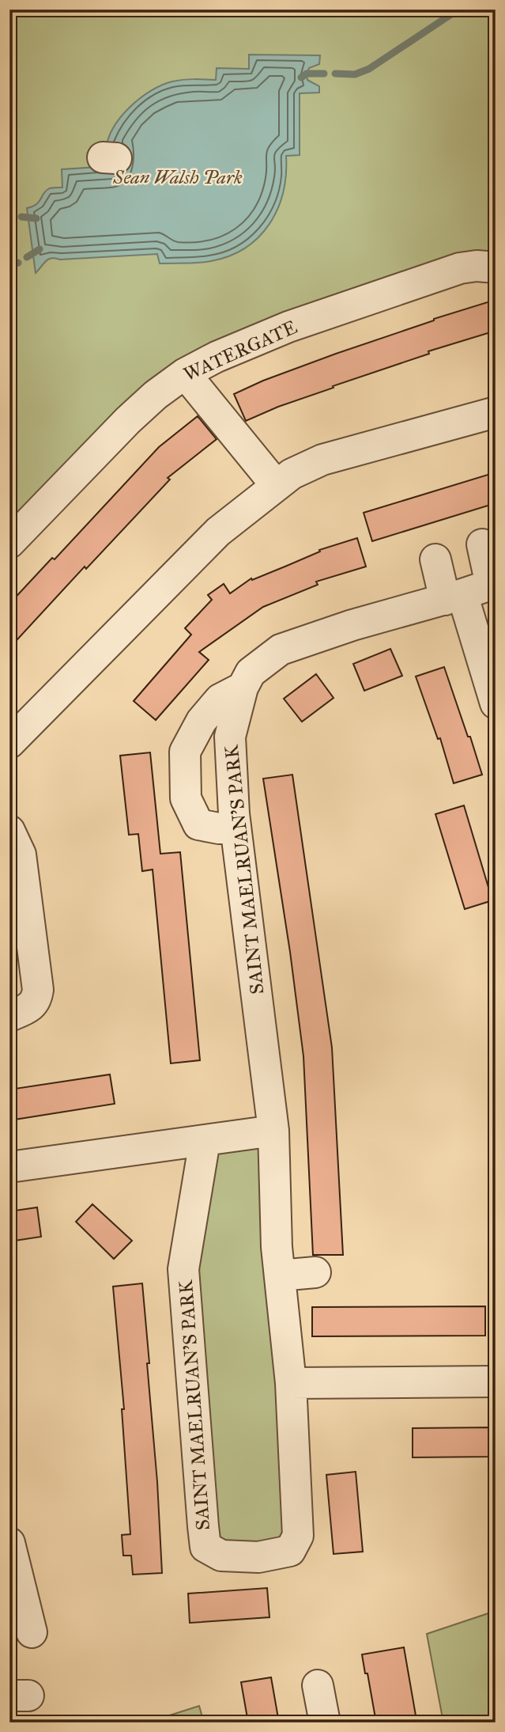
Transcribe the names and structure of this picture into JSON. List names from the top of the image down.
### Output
{
  "streets": {
    "street": ["WATERGATE", "SAINT MAELRUAN'S PARK"]
  },
  "parks": ["Sean Walsh Park"]
}
